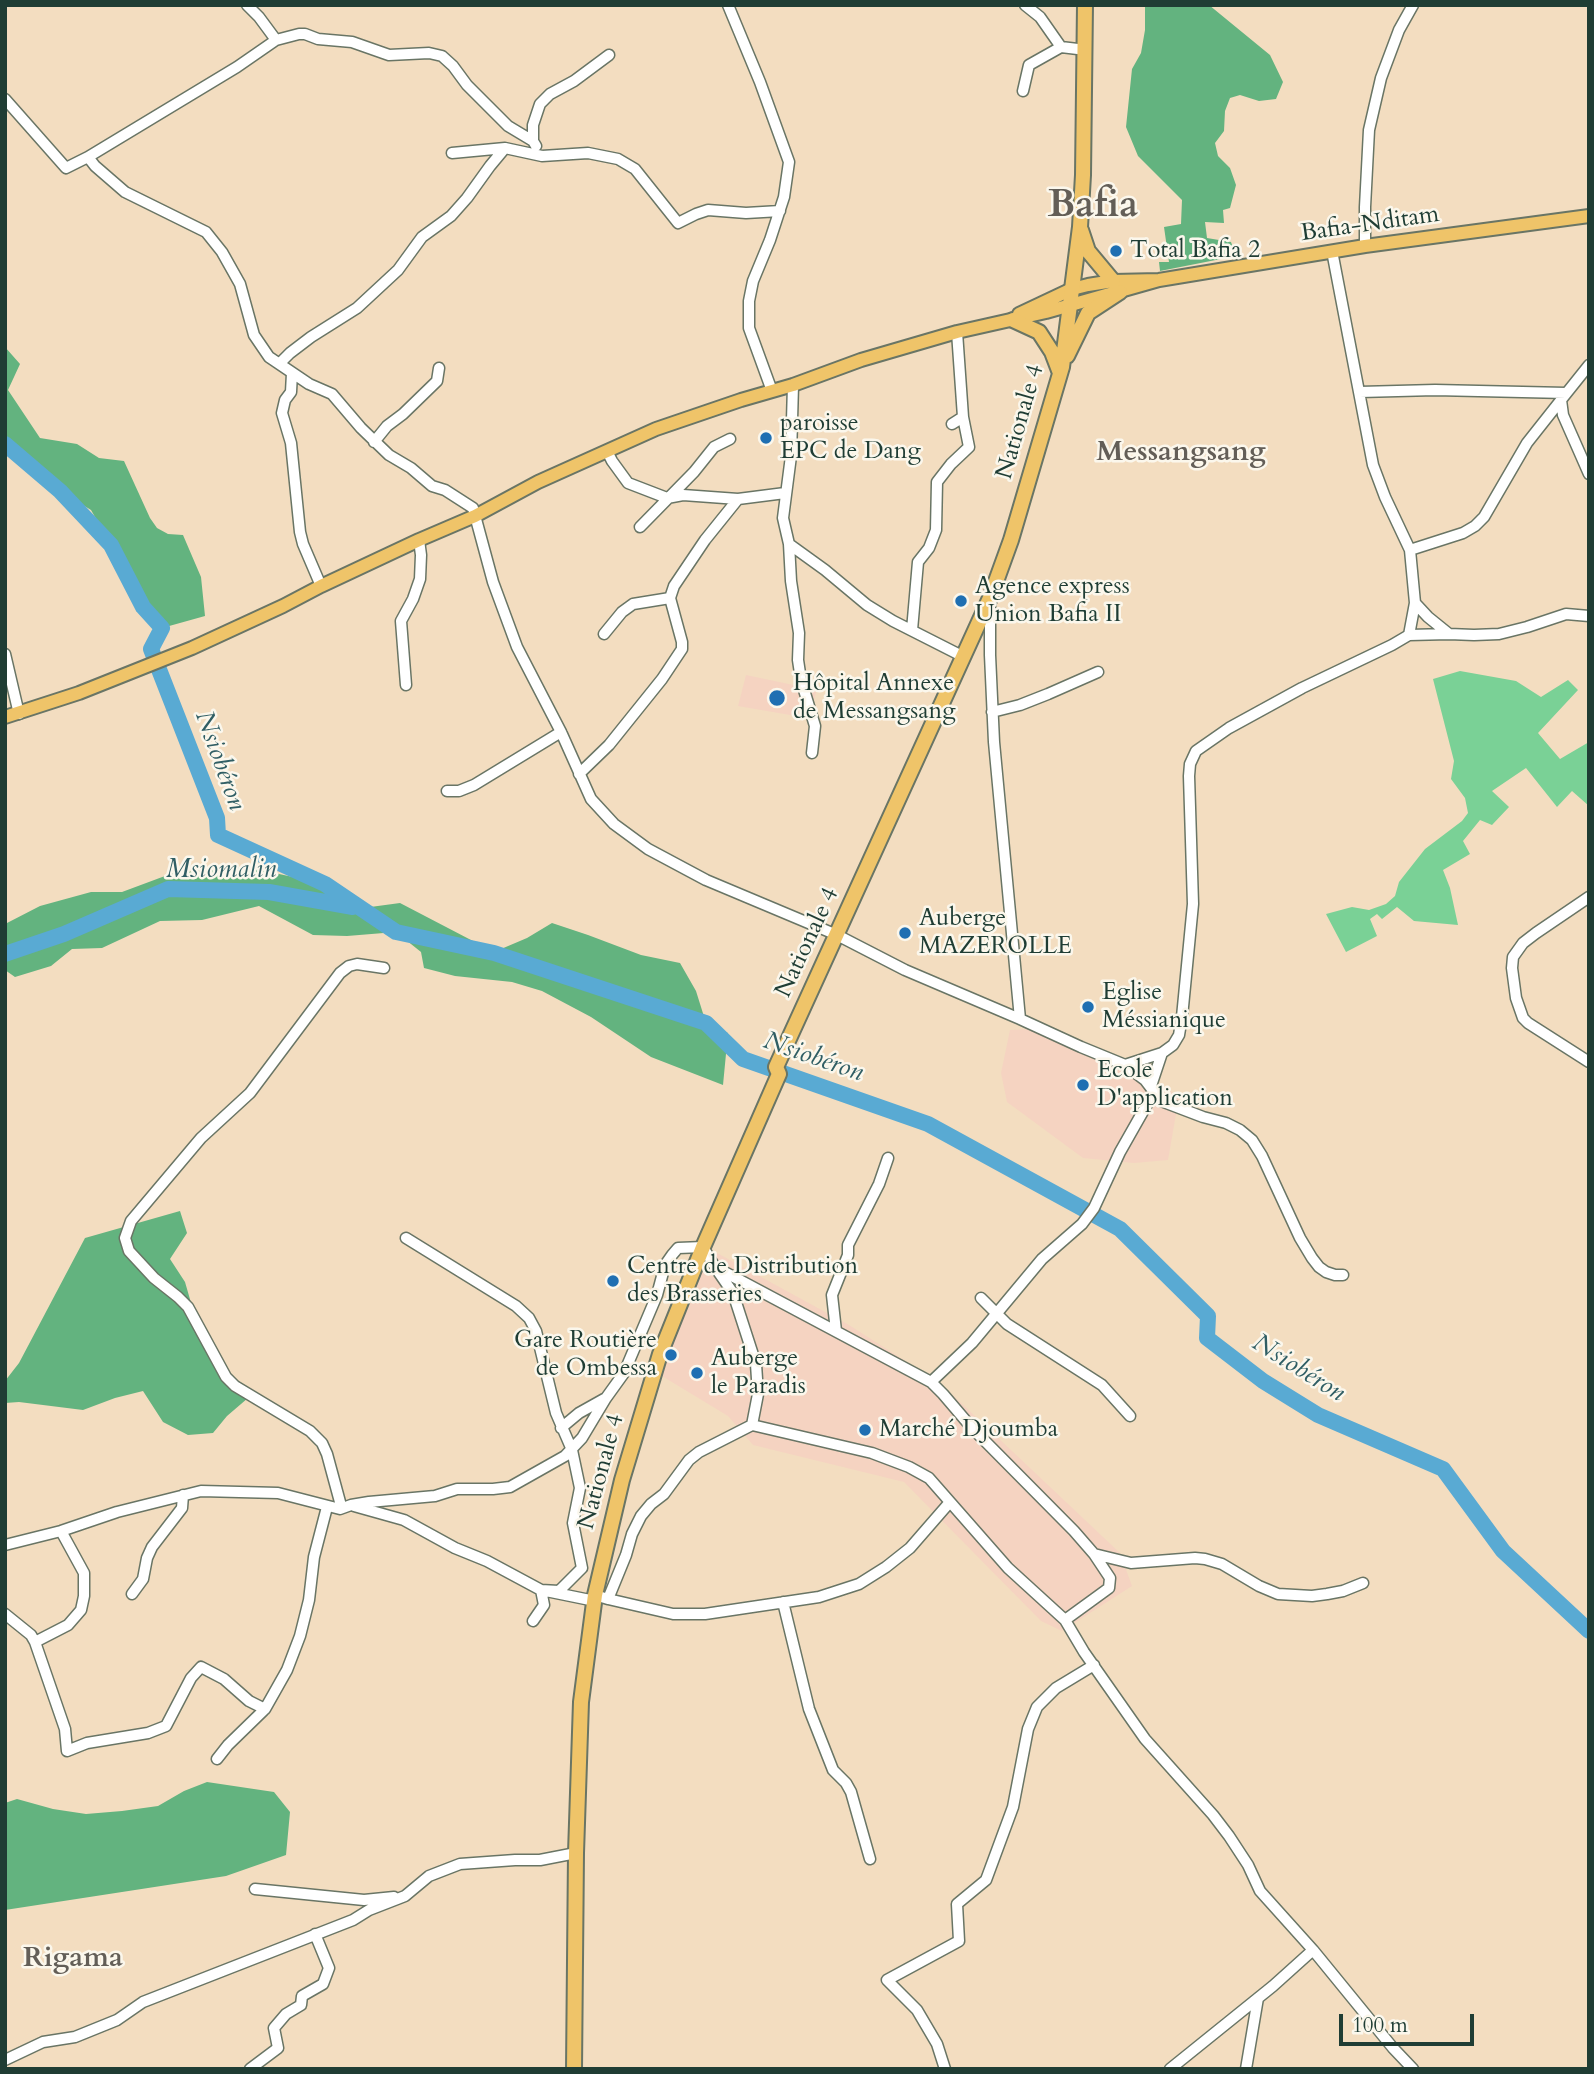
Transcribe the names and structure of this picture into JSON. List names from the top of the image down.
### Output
{
  "streets": {
    "highway": ["Nationale 4"],
    "main road": ["Bafia-Nditam"]
  },
  "districts": ["Bafia", "Messangsang", "Rigama"],
  "water": ["Nsiobéron", "Msiomalin"],
  "places": [
    "Total Bafia 2",
    "paroisse EPC de Dang",
    "Agence express Union Bafia II",
    "Hôpital Annexe de Messangsang",
    "Auberge MAZEROLLE",
    "Eglise Méssianique",
    "Ecole D'application",
    "Centre de Distribution des Brasseries",
    "Gare Routière de Ombessa",
    "Auberge le Paradis",
    "Marché Djoumba"
  ],
  "scale_bar": "100 m"
}
